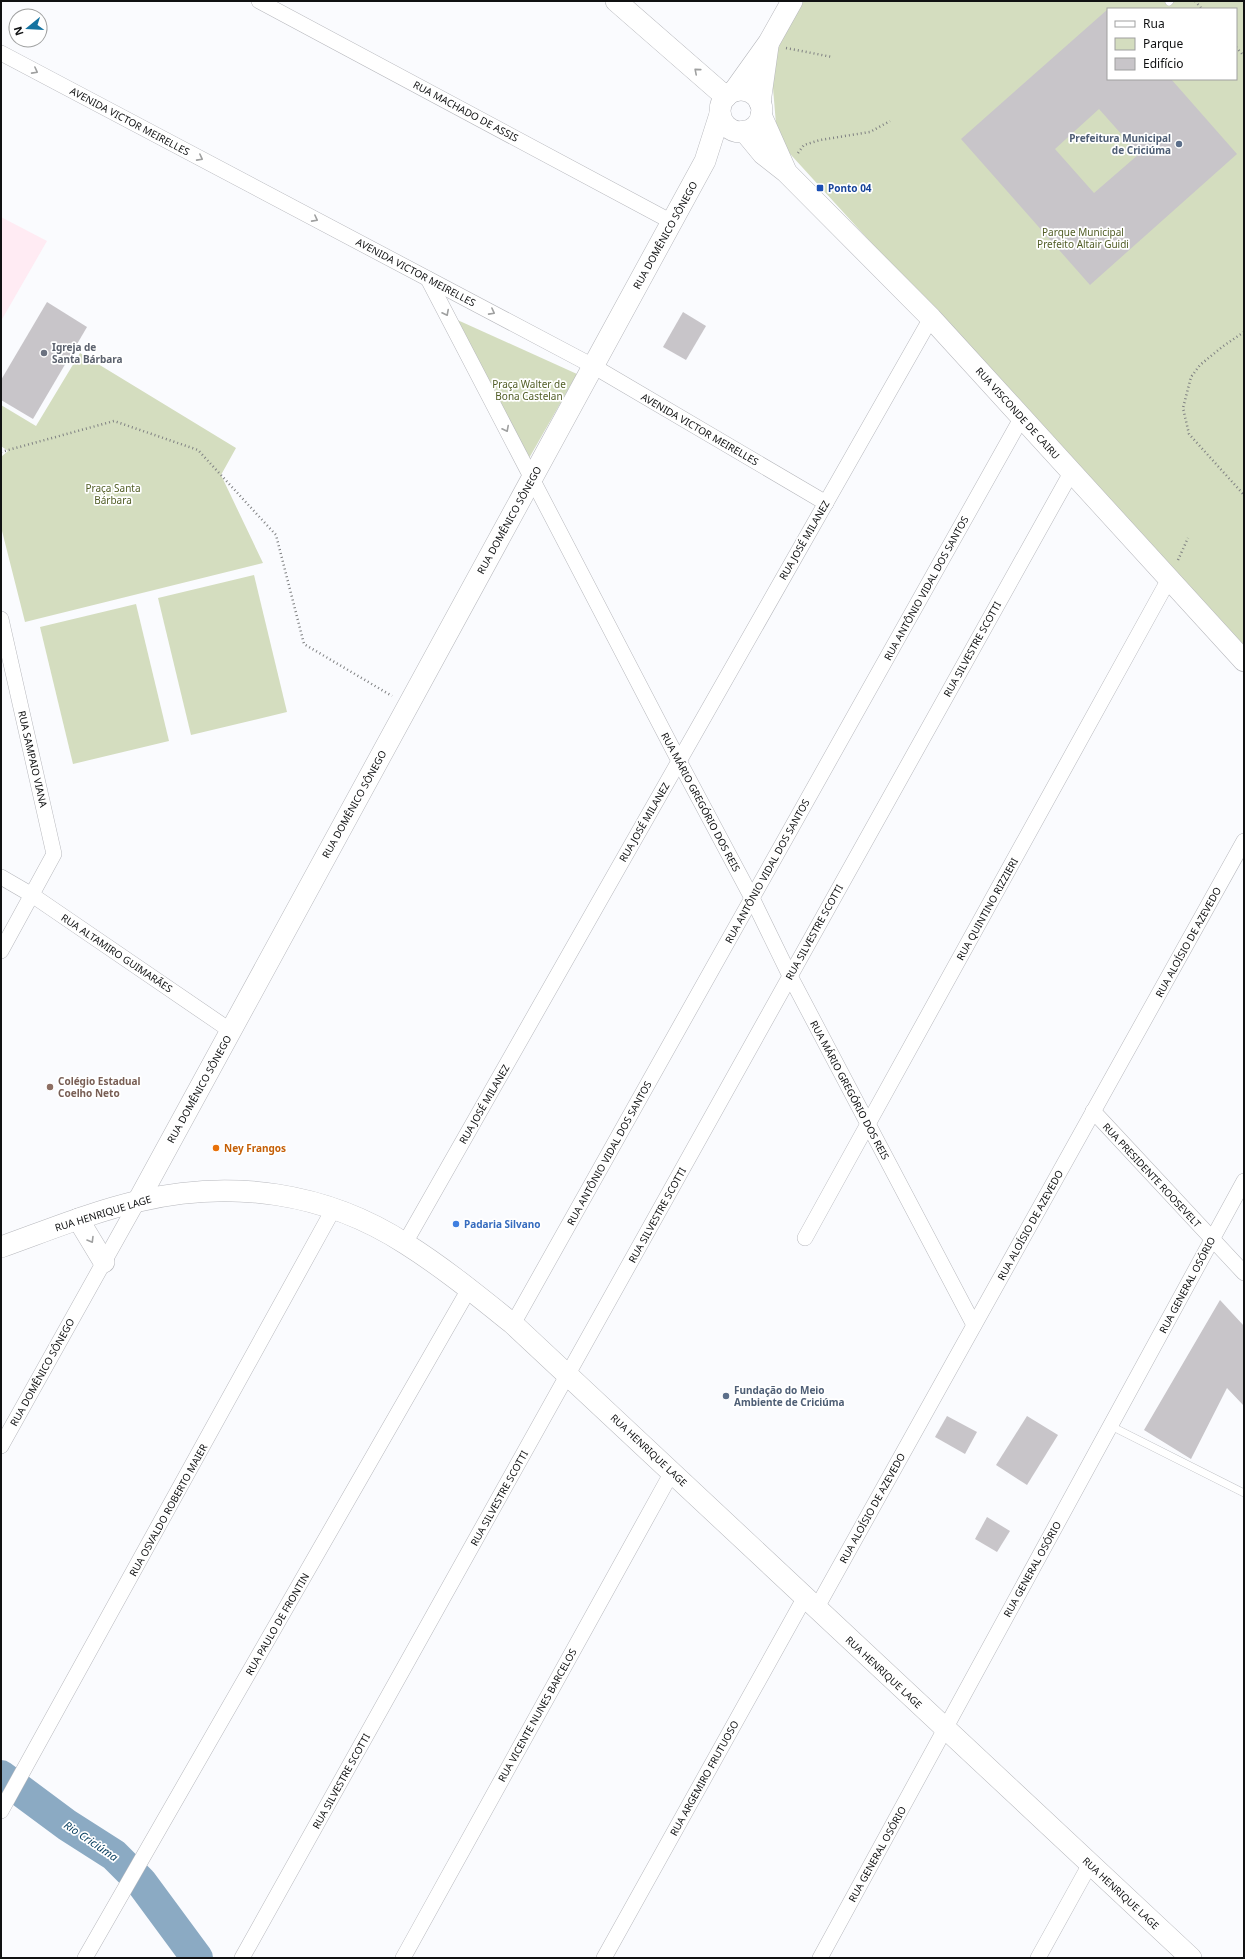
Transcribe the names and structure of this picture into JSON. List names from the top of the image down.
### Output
{
  "streets": {
    "street": [
      "RUA MACHADO DE ASSIS",
      "AVENIDA VICTOR MEIRELLES",
      "RUA DOMÊNICO SÔNEGO",
      "RUA VISCONDE DE CAIRU",
      "RUA JOSÉ MILANEZ",
      "RUA ANTÔNIO VIDAL DOS SANTOS",
      "RUA SILVESTRE SCOTTI",
      "RUA SAMPAIO VIANA",
      "RUA MÁRIO GREGÓRIO DOS REIS",
      "RUA QUINTINO RIZZIERI",
      "RUA ALOÍSIO DE AZEVEDO",
      "RUA ALTAMIRO GUIMARÃES",
      "RUA PRESIDENTE ROOSEVELT",
      "RUA HENRIQUE LAGE",
      "RUA GENERAL OSÓRIO",
      "RUA OSVALDO ROBERTO MAIER",
      "RUA PAULO DE FRONTIN",
      "RUA VICENTE NUNES BARCELOS",
      "RUA ARGEMIRO FRUTUOSO"
    ]
  },
  "crossings": [
    ["RUA MACHADO DE ASSIS", "RUA DOMÊNICO SÔNEGO"],
    ["AVENIDA VICTOR MEIRELLES", "RUA DOMÊNICO SÔNEGO"],
    ["AVENIDA VICTOR MEIRELLES", "RUA JOSÉ MILANEZ"],
    ["AVENIDA VICTOR MEIRELLES", "RUA MÁRIO GREGÓRIO DOS REIS"],
    ["RUA DOMÊNICO SÔNEGO", "RUA VISCONDE DE CAIRU"],
    ["RUA DOMÊNICO SÔNEGO", "RUA MÁRIO GREGÓRIO DOS REIS"],
    ["RUA DOMÊNICO SÔNEGO", "RUA ALTAMIRO GUIMARÃES"],
    ["RUA DOMÊNICO SÔNEGO", "RUA HENRIQUE LAGE"],
    ["RUA VISCONDE DE CAIRU", "RUA JOSÉ MILANEZ"],
    ["RUA VISCONDE DE CAIRU", "RUA ANTÔNIO VIDAL DOS SANTOS"],
    ["RUA VISCONDE DE CAIRU", "RUA SILVESTRE SCOTTI"],
    ["RUA VISCONDE DE CAIRU", "RUA QUINTINO RIZZIERI"],
    ["RUA JOSÉ MILANEZ", "RUA MÁRIO GREGÓRIO DOS REIS"],
    ["RUA JOSÉ MILANEZ", "RUA HENRIQUE LAGE"],
    ["RUA ANTÔNIO VIDAL DOS SANTOS", "RUA MÁRIO GREGÓRIO DOS REIS"],
    ["RUA ANTÔNIO VIDAL DOS SANTOS", "RUA HENRIQUE LAGE"],
    ["RUA SILVESTRE SCOTTI", "RUA MÁRIO GREGÓRIO DOS REIS"],
    ["RUA SILVESTRE SCOTTI", "RUA HENRIQUE LAGE"],
    ["RUA SAMPAIO VIANA", "RUA ALTAMIRO GUIMARÃES"],
    ["RUA MÁRIO GREGÓRIO DOS REIS", "RUA QUINTINO RIZZIERI"],
    ["RUA MÁRIO GREGÓRIO DOS REIS", "RUA ALOÍSIO DE AZEVEDO"],
    ["RUA ALOÍSIO DE AZEVEDO", "RUA PRESIDENTE ROOSEVELT"],
    ["RUA ALOÍSIO DE AZEVEDO", "RUA HENRIQUE LAGE"],
    ["RUA ALOÍSIO DE AZEVEDO", "RUA ARGEMIRO FRUTUOSO"],
    ["RUA PRESIDENTE ROOSEVELT", "RUA GENERAL OSÓRIO"],
    ["RUA HENRIQUE LAGE", "RUA GENERAL OSÓRIO"],
    ["RUA HENRIQUE LAGE", "RUA OSVALDO ROBERTO MAIER"],
    ["RUA HENRIQUE LAGE", "RUA PAULO DE FRONTIN"],
    ["RUA HENRIQUE LAGE", "RUA VICENTE NUNES BARCELOS"],
    ["RUA HENRIQUE LAGE", "RUA ARGEMIRO FRUTUOSO"]
  ],
  "one_way": ["AVENIDA VICTOR MEIRELLES"],
  "water": ["Rio Criciúma"],
  "parks": ["Parque Municipal Prefeito Altair Guidi", "Praça Walter de Bona Castelan", "Praça Santa Bárbara"],
  "places": {
    "other": [
      "Prefeitura Municipal de Criciúma",
      "Igreja de Santa Bárbara",
      "Colégio Estadual Coelho Neto",
      "Ney Frangos",
      "Padaria Silvano",
      "Fundação do Meio Ambiente de Criciúma"
    ],
    "transit": ["Ponto 04"]
  },
  "legend": ["Rua", "Parque", "Edifício"],
  "north": "left"
}
